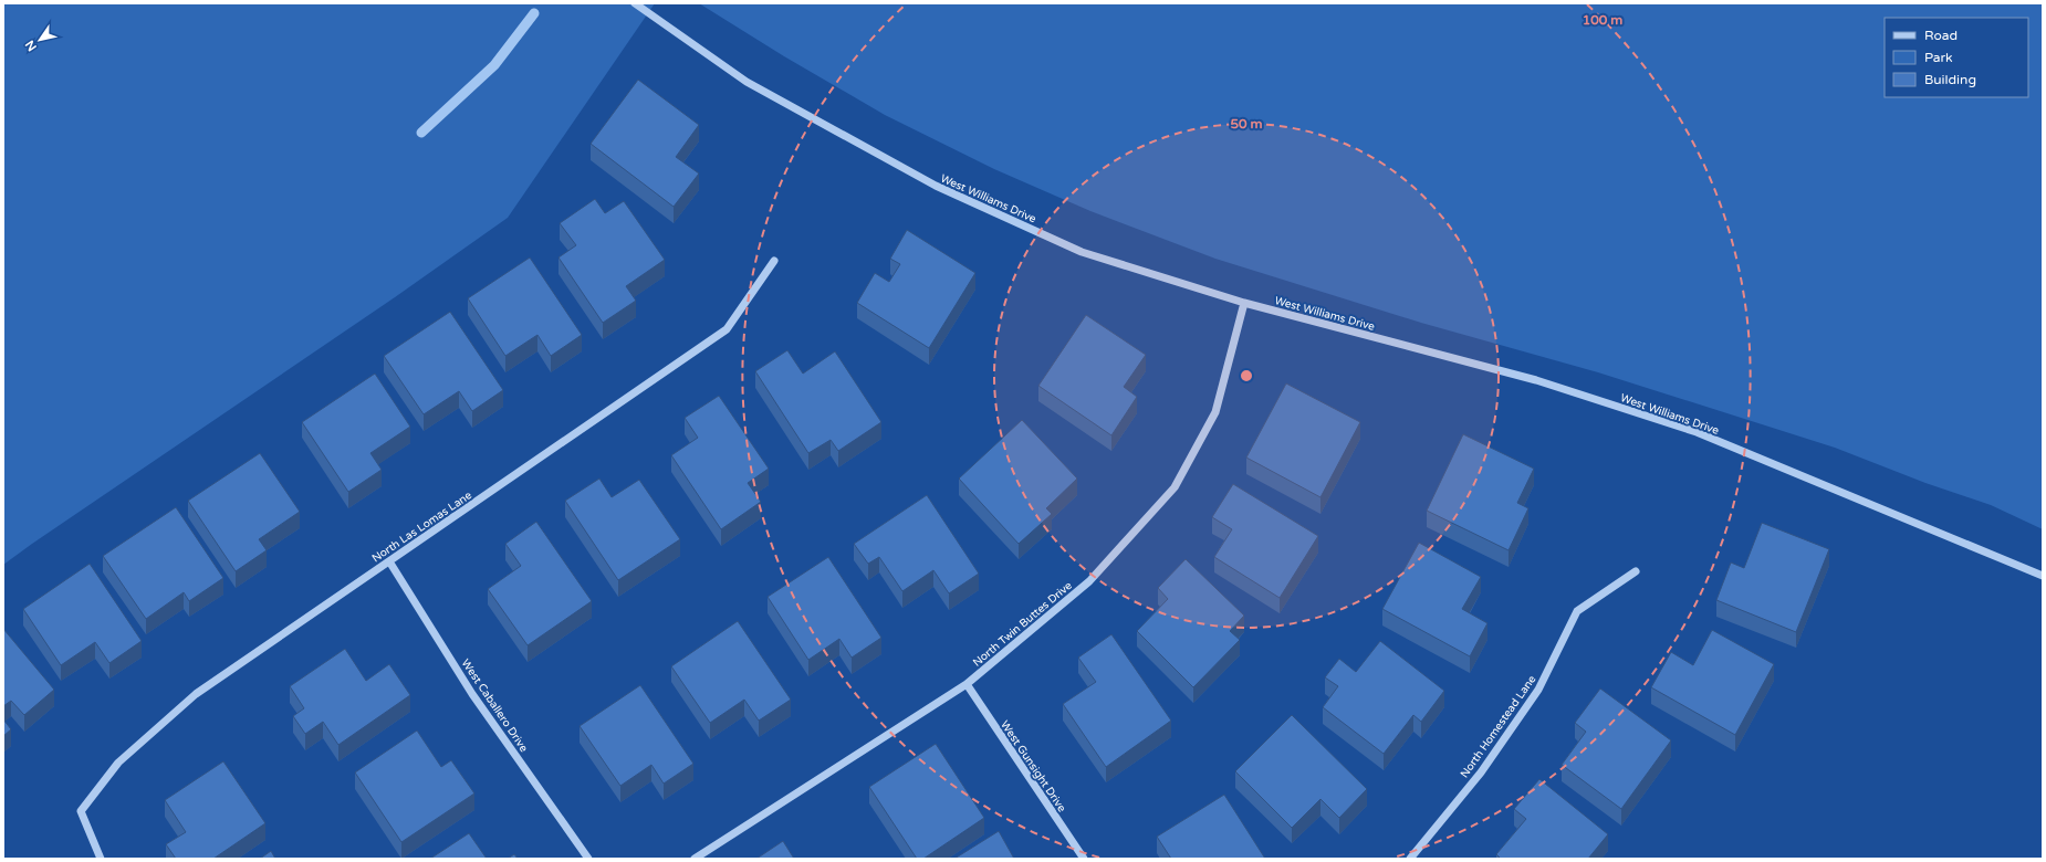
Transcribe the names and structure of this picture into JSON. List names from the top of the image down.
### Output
{
  "streets": {
    "street": [
      "West Williams Drive",
      "North Las Lomas Lane",
      "North Twin Buttes Drive",
      "West Caballero Drive",
      "North Homestead Lane",
      "West Gunsight Drive"
    ]
  },
  "crossings": [
    ["West Williams Drive", "North Twin Buttes Drive"],
    ["North Las Lomas Lane", "West Caballero Drive"],
    ["North Twin Buttes Drive", "West Gunsight Drive"]
  ],
  "legend": ["Road", "Park", "Building"],
  "north": "bottom left",
  "rings": ["100 m", "50 m"]
}
